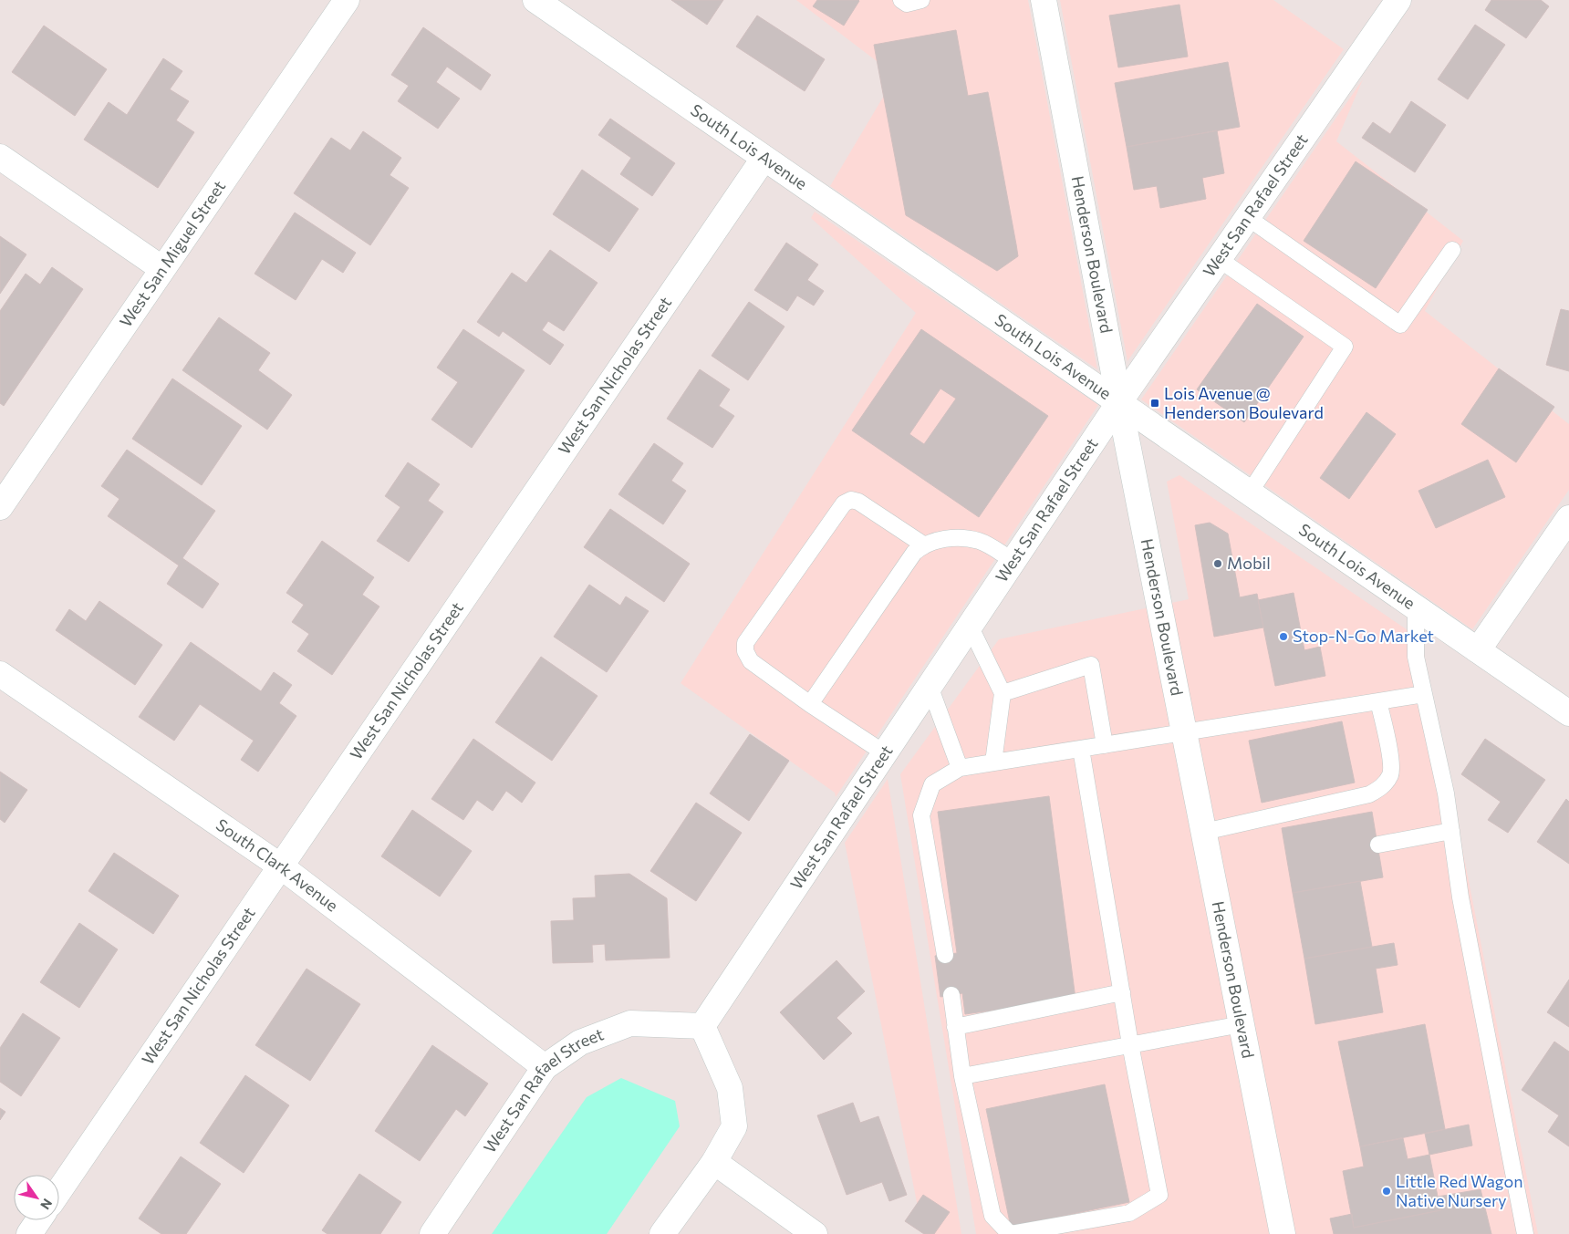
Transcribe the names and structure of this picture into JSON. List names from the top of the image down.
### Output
{
  "streets": {
    "street": [
      "South Lois Avenue",
      "West San Rafael Street",
      "West San Miguel Street",
      "Henderson Boulevard",
      "West San Nicholas Street",
      "South Clark Avenue"
    ]
  },
  "crossings": [
    ["South Lois Avenue", "West San Rafael Street"],
    ["South Lois Avenue", "Henderson Boulevard"],
    ["South Lois Avenue", "West San Nicholas Street"],
    ["West San Rafael Street", "Henderson Boulevard"],
    ["West San Rafael Street", "South Clark Avenue"],
    ["West San Nicholas Street", "South Clark Avenue"]
  ],
  "places": {
    "transit": ["Lois Avenue @ Henderson Boulevard"],
    "other": ["Mobil", "Stop-N-Go Market", "Little Red Wagon Native Nursery"]
  },
  "north": "bottom right"
}
